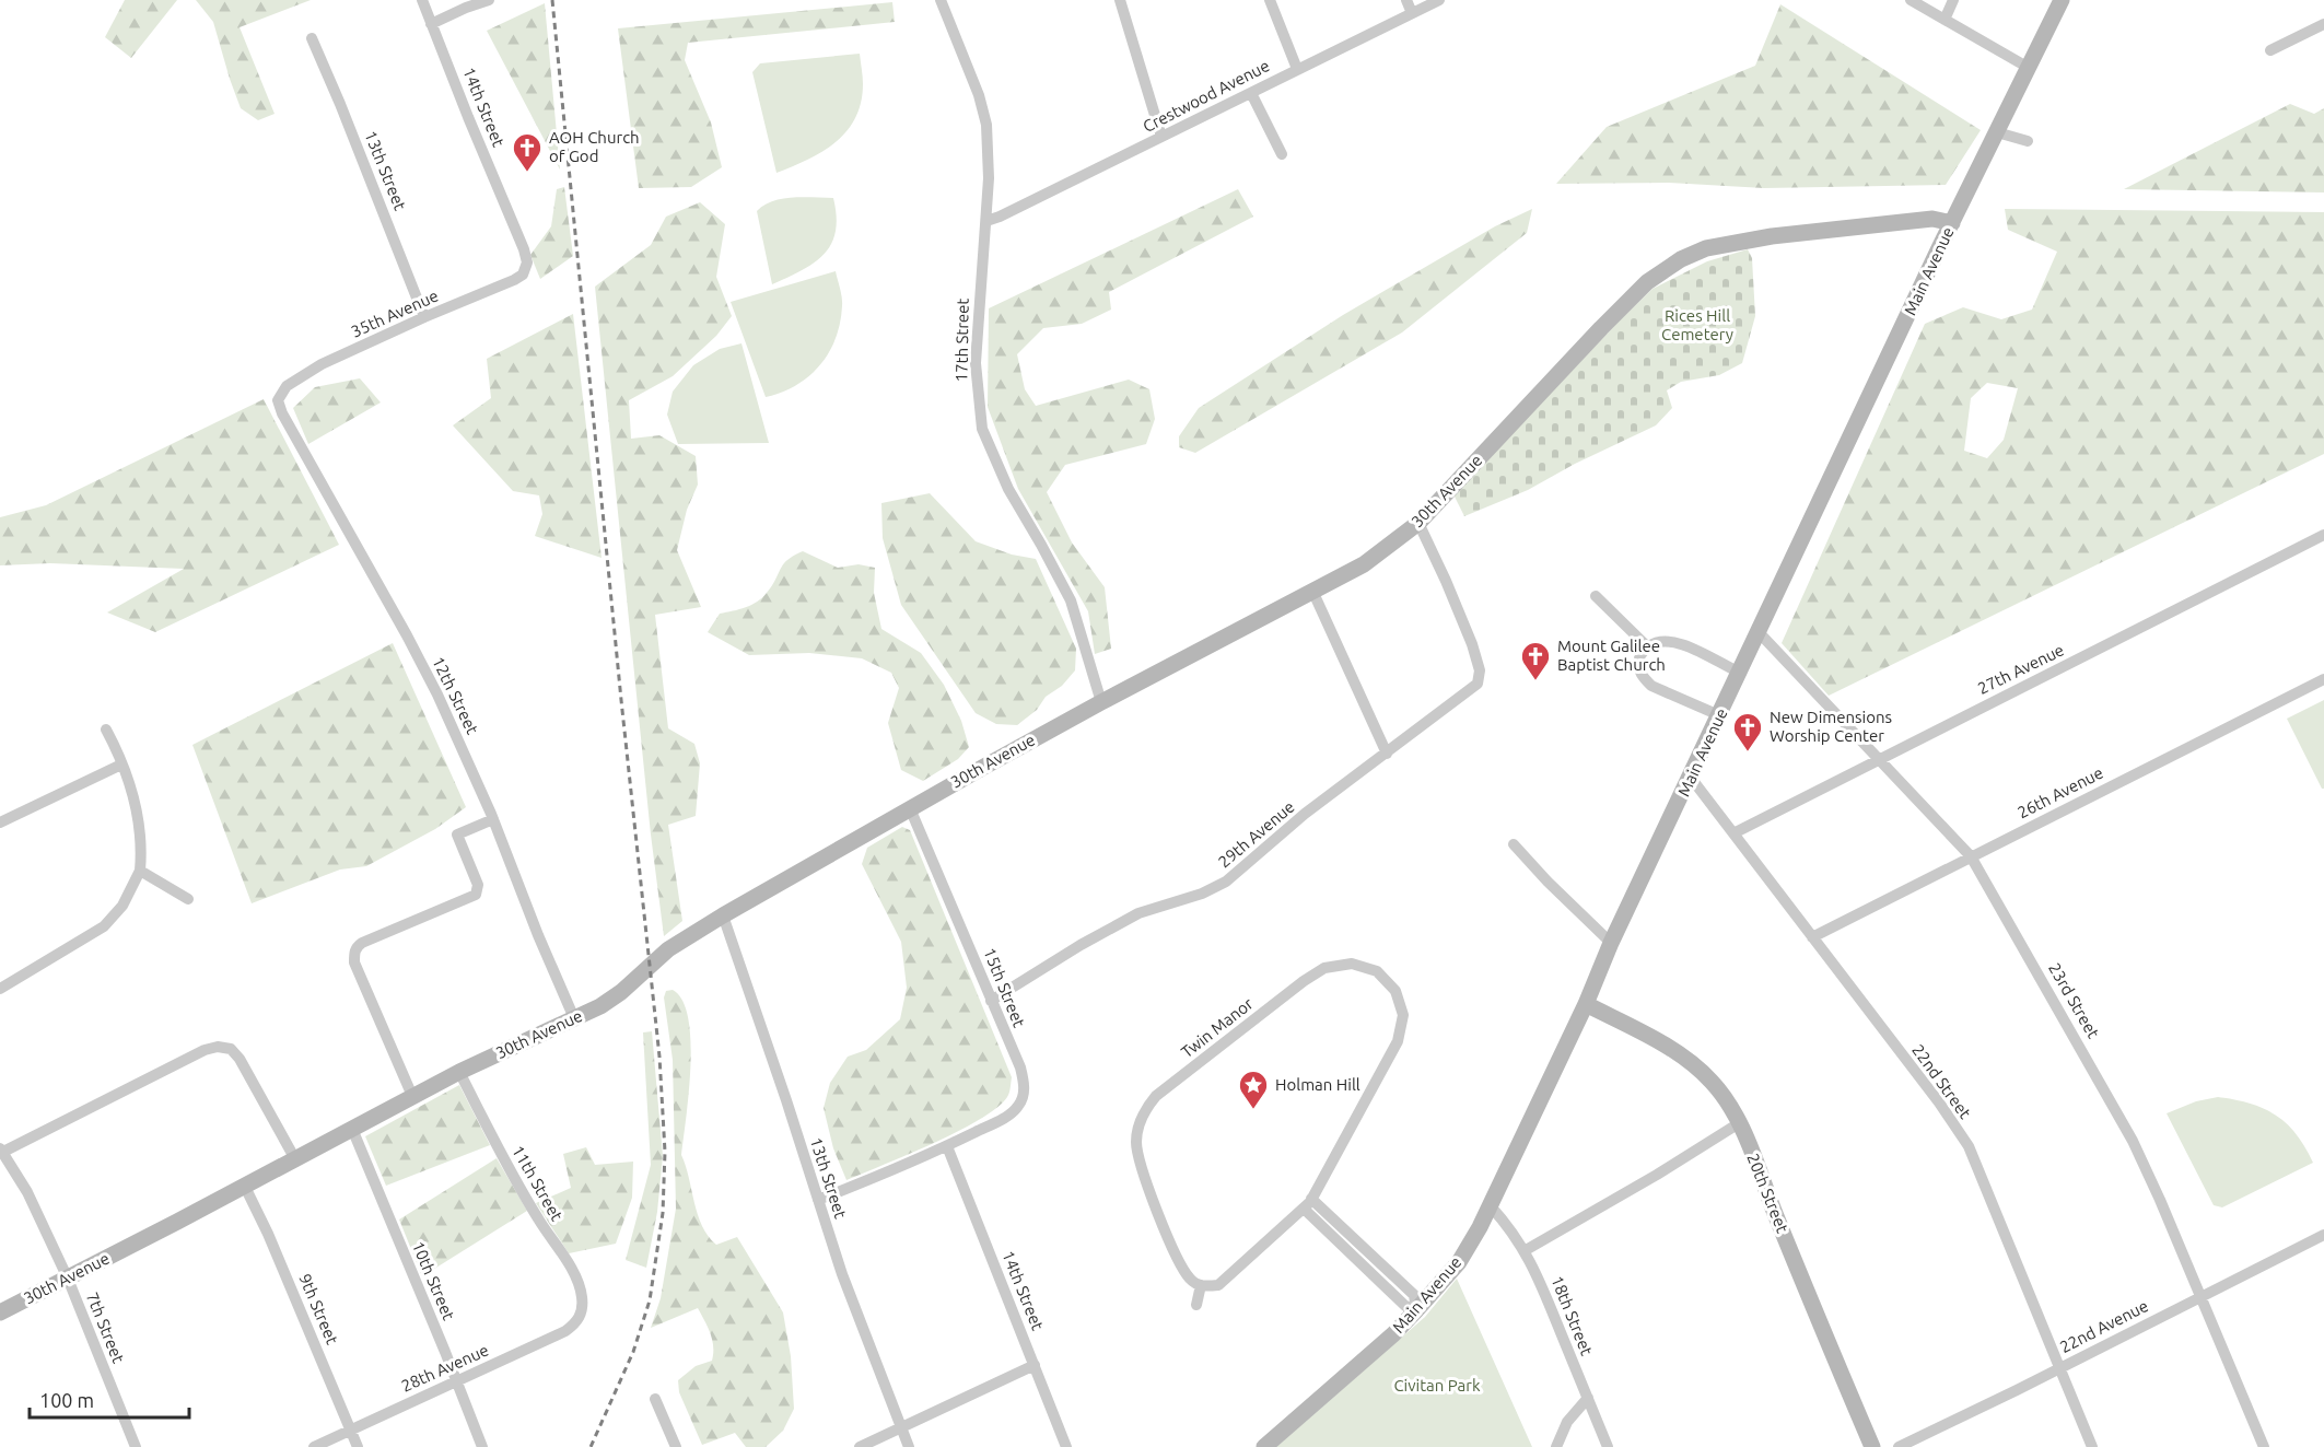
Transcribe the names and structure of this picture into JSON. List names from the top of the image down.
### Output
{
  "streets": {
    "street": [
      "Crestwood Avenue",
      "14th Street",
      "13th Street",
      "Main Avenue",
      "35th Avenue",
      "17th Street",
      "30th Avenue",
      "27th Avenue",
      "12th Street",
      "26th Avenue",
      "29th Avenue",
      "15th Street",
      "23rd Street",
      "Twin Manor",
      "22nd Street",
      "11th Street",
      "20th Street",
      "10th Street",
      "9th Street",
      "18th Street",
      "22nd Avenue",
      "7th Street",
      "28th Avenue"
    ]
  },
  "crossings": [
    ["Crestwood Avenue", "17th Street"],
    ["14th Street", "35th Avenue"],
    ["14th Street", "15th Street"],
    ["13th Street", "35th Avenue"],
    ["13th Street", "30th Avenue"],
    ["Main Avenue", "30th Avenue"],
    ["Main Avenue", "23rd Street"],
    ["Main Avenue", "22nd Street"],
    ["Main Avenue", "20th Street"],
    ["Main Avenue", "18th Street"],
    ["35th Avenue", "12th Street"],
    ["17th Street", "30th Avenue"],
    ["30th Avenue", "12th Street"],
    ["30th Avenue", "29th Avenue"],
    ["30th Avenue", "15th Street"],
    ["30th Avenue", "11th Street"],
    ["30th Avenue", "10th Street"],
    ["30th Avenue", "9th Street"],
    ["30th Avenue", "7th Street"],
    ["27th Avenue", "23rd Street"],
    ["27th Avenue", "22nd Street"],
    ["26th Avenue", "23rd Street"],
    ["26th Avenue", "22nd Street"],
    ["29th Avenue", "15th Street"],
    ["23rd Street", "22nd Avenue"],
    ["22nd Street", "22nd Avenue"],
    ["11th Street", "28th Avenue"],
    ["10th Street", "28th Avenue"],
    ["9th Street", "28th Avenue"]
  ],
  "parks": ["Rices Hill Cemetery", "Civitan Park"],
  "places": {
    "church": ["AOH Church of God", "Mount Galilee Baptist Church", "New Dimensions Worship Center"],
    "place": ["Holman Hill"]
  },
  "scale_bar": "100 m"
}
